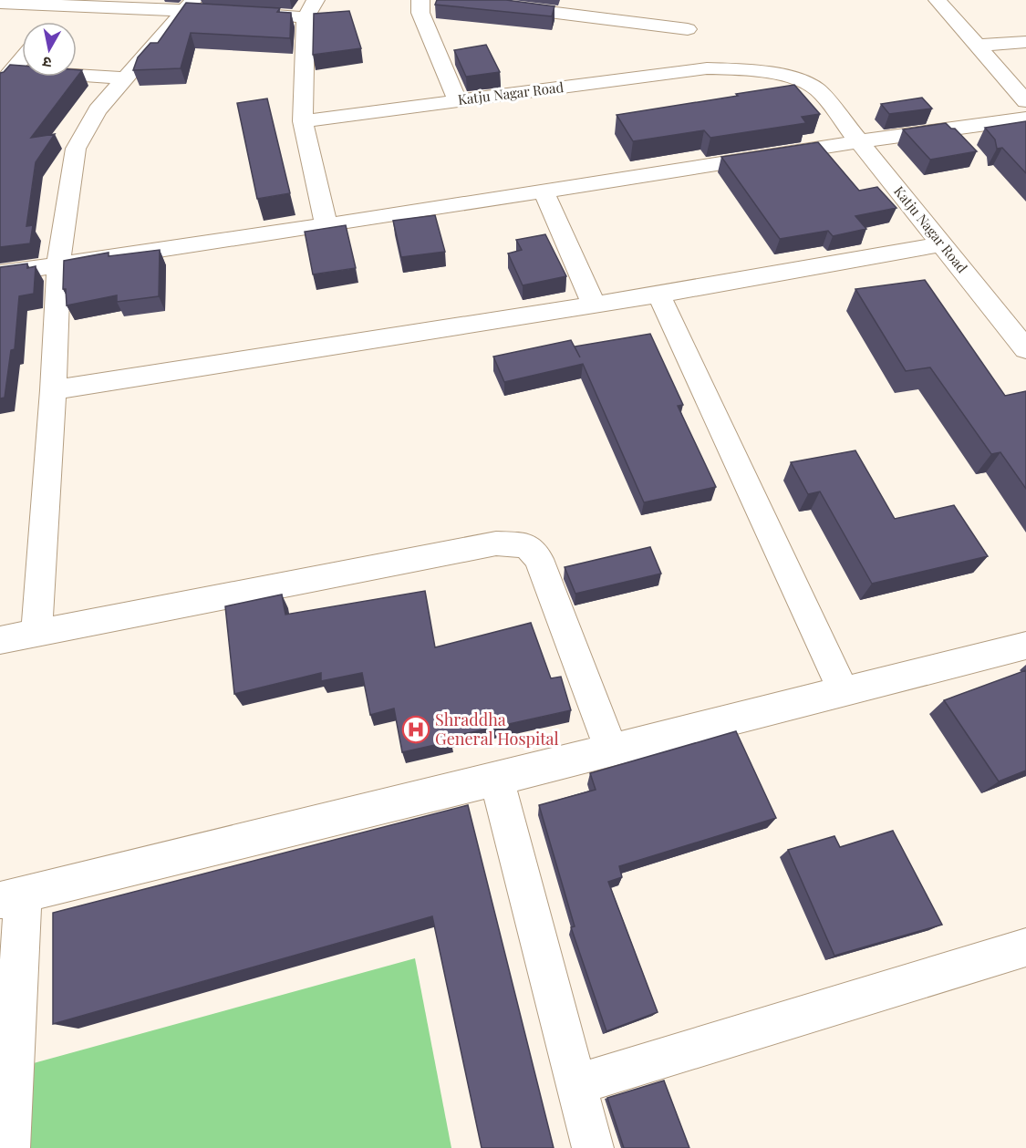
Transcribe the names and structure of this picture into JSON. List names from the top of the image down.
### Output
{
  "streets": {
    "street": ["Katju Nagar Road"]
  },
  "places": {
    "hospital": ["Shraddha General Hospital"]
  },
  "north": "bottom"
}
